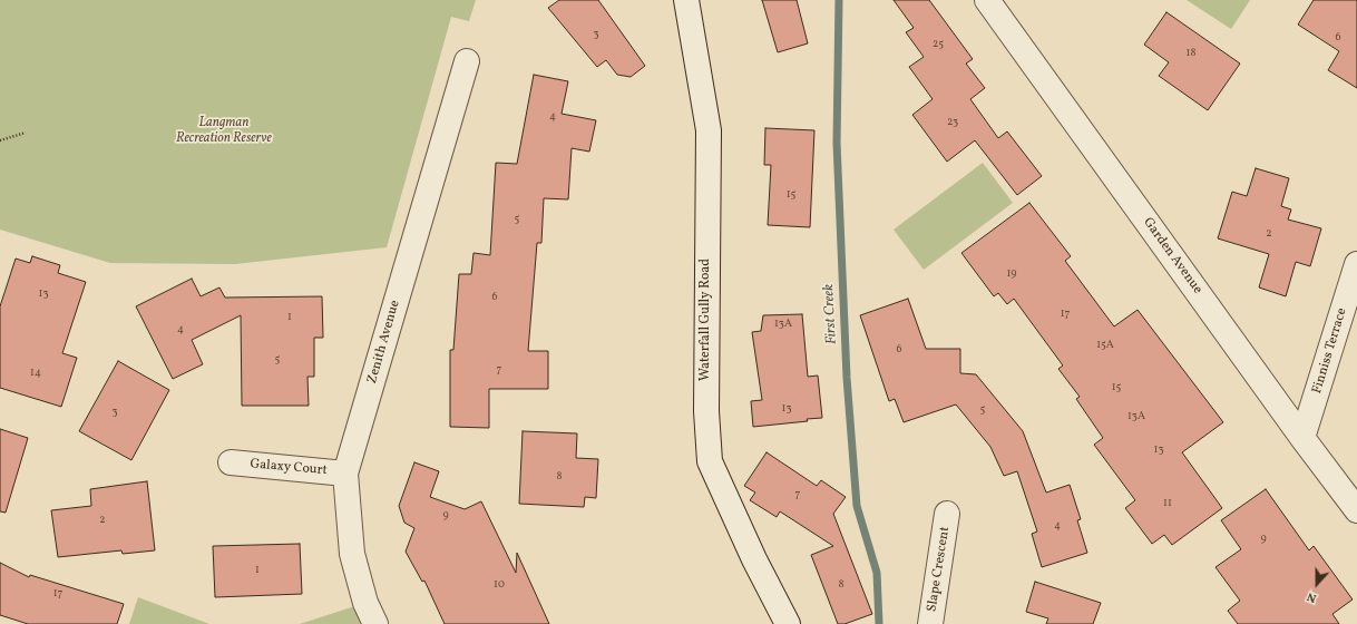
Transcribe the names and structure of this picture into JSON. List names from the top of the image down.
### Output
{
  "streets": {
    "street": [
      "Garden Avenue",
      "Waterfall Gully Road",
      "Zenith Avenue",
      "Finniss Terrace",
      "Galaxy Court",
      "Slape Crescent"
    ]
  },
  "crossings": [
    ["Garden Avenue", "Finniss Terrace"],
    ["Zenith Avenue", "Galaxy Court"]
  ],
  "water": ["First Creek"],
  "parks": ["Langman Recreation Reserve"],
  "house_numbers": [
    "3",
    "6",
    "25",
    "18",
    "4",
    "23",
    "15",
    "5",
    "2",
    "19",
    "13",
    "6",
    "17",
    "1",
    "13A",
    "4",
    "15A",
    "6",
    "5",
    "7",
    "14",
    "15",
    "13",
    "5",
    "3",
    "13A",
    "13",
    "8",
    "7",
    "11",
    "9",
    "2",
    "4",
    "9",
    "1",
    "10",
    "8",
    "17"
  ],
  "north": "bottom"
}
